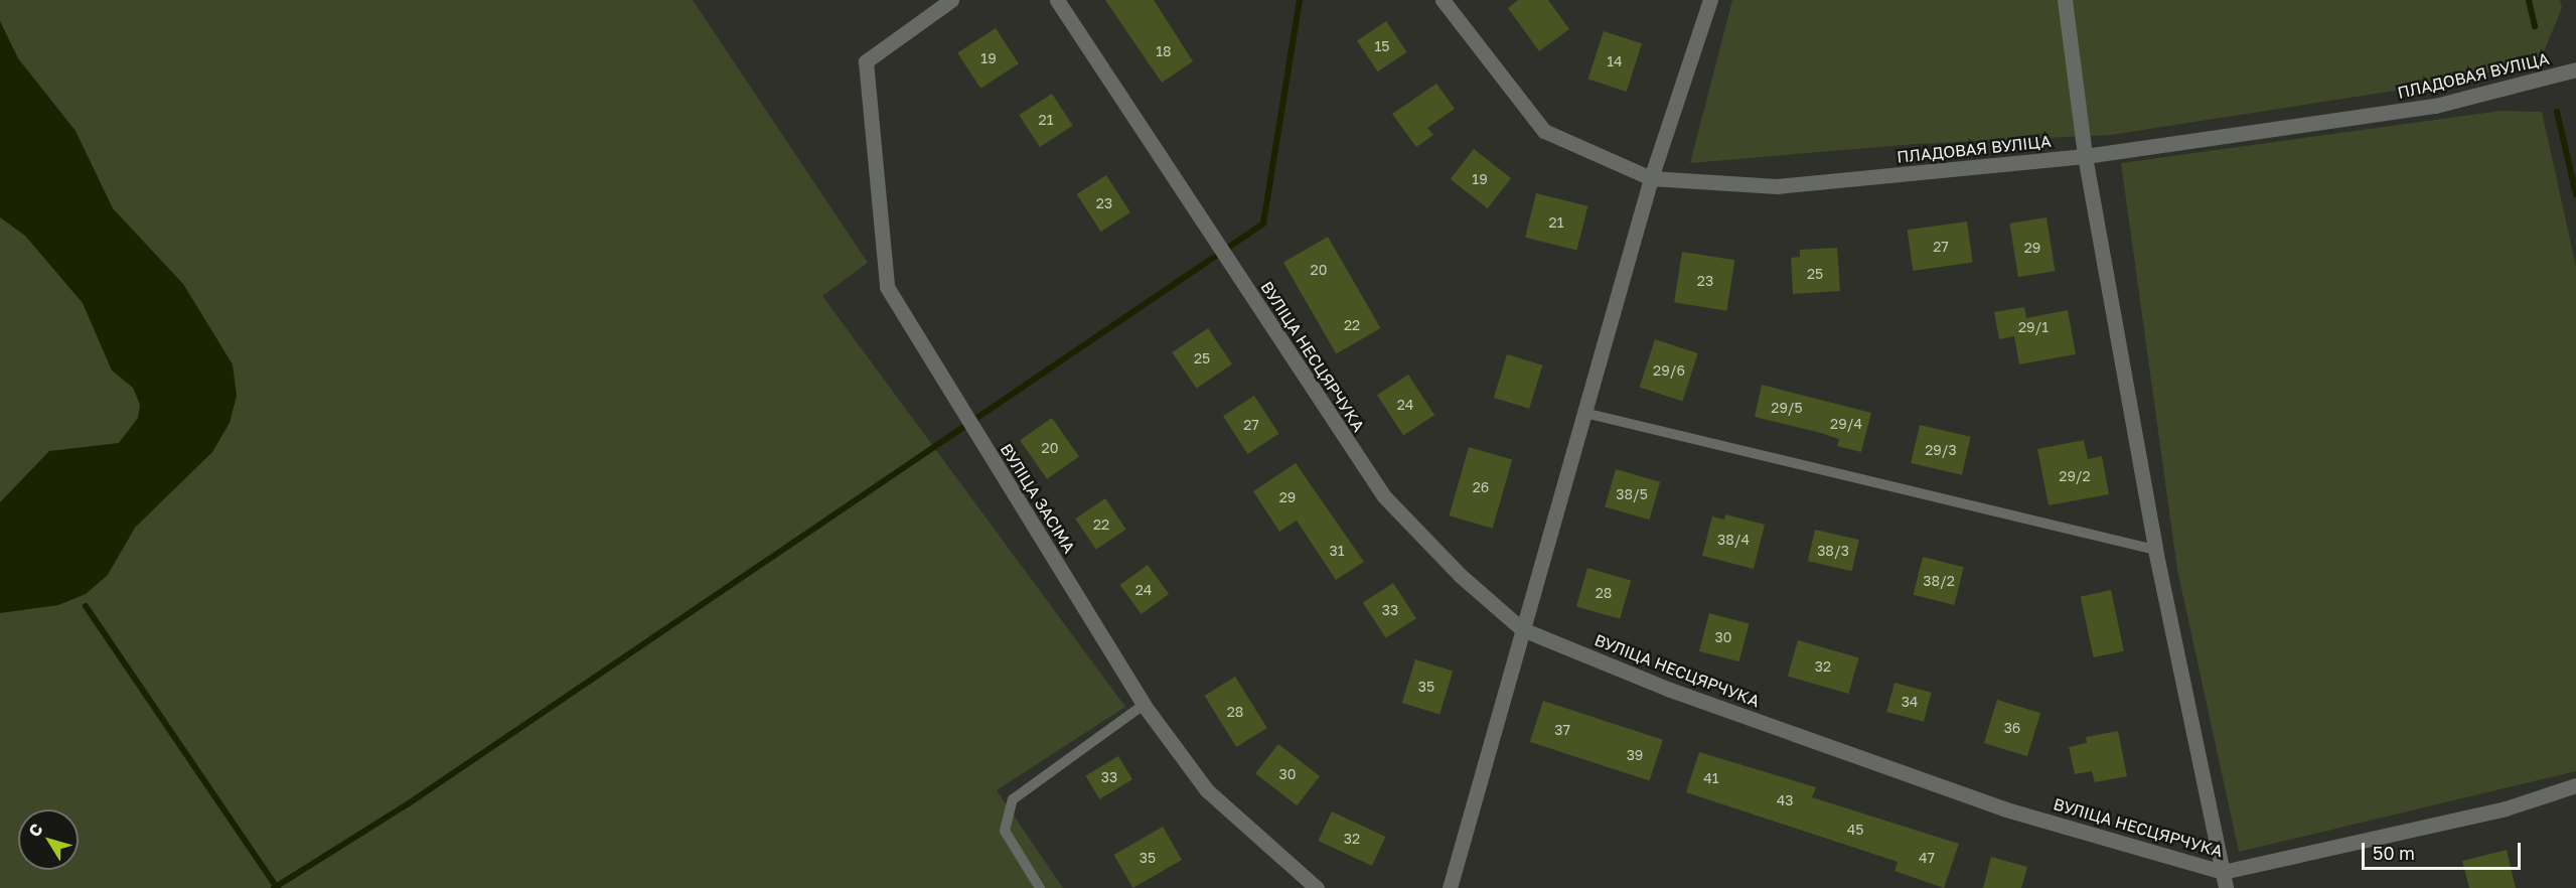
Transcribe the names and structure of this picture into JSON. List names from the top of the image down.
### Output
{
  "streets": {
    "street": ["ПЛАДОВАЯ ВУЛІЦА", "ВУЛІЦА НЕСЦЯРЧУКА", "ВУЛІЦА ЗАСІМА"]
  },
  "house_numbers": [
    "15",
    "18",
    "19",
    "14",
    "21",
    "19",
    "23",
    "21",
    "27",
    "29",
    "20",
    "25",
    "23",
    "22",
    "29/1",
    "25",
    "29/6",
    "24",
    "29/5",
    "29/4",
    "27",
    "20",
    "29/3",
    "29/2",
    "26",
    "38/5",
    "29",
    "22",
    "38/4",
    "31",
    "38/3",
    "38/2",
    "24",
    "28",
    "33",
    "30",
    "32",
    "35",
    "34",
    "28",
    "36",
    "37",
    "39",
    "30",
    "33",
    "41",
    "43",
    "45",
    "32",
    "35",
    "47"
  ],
  "scale_bar": "50 m",
  "north": "top left"
}
